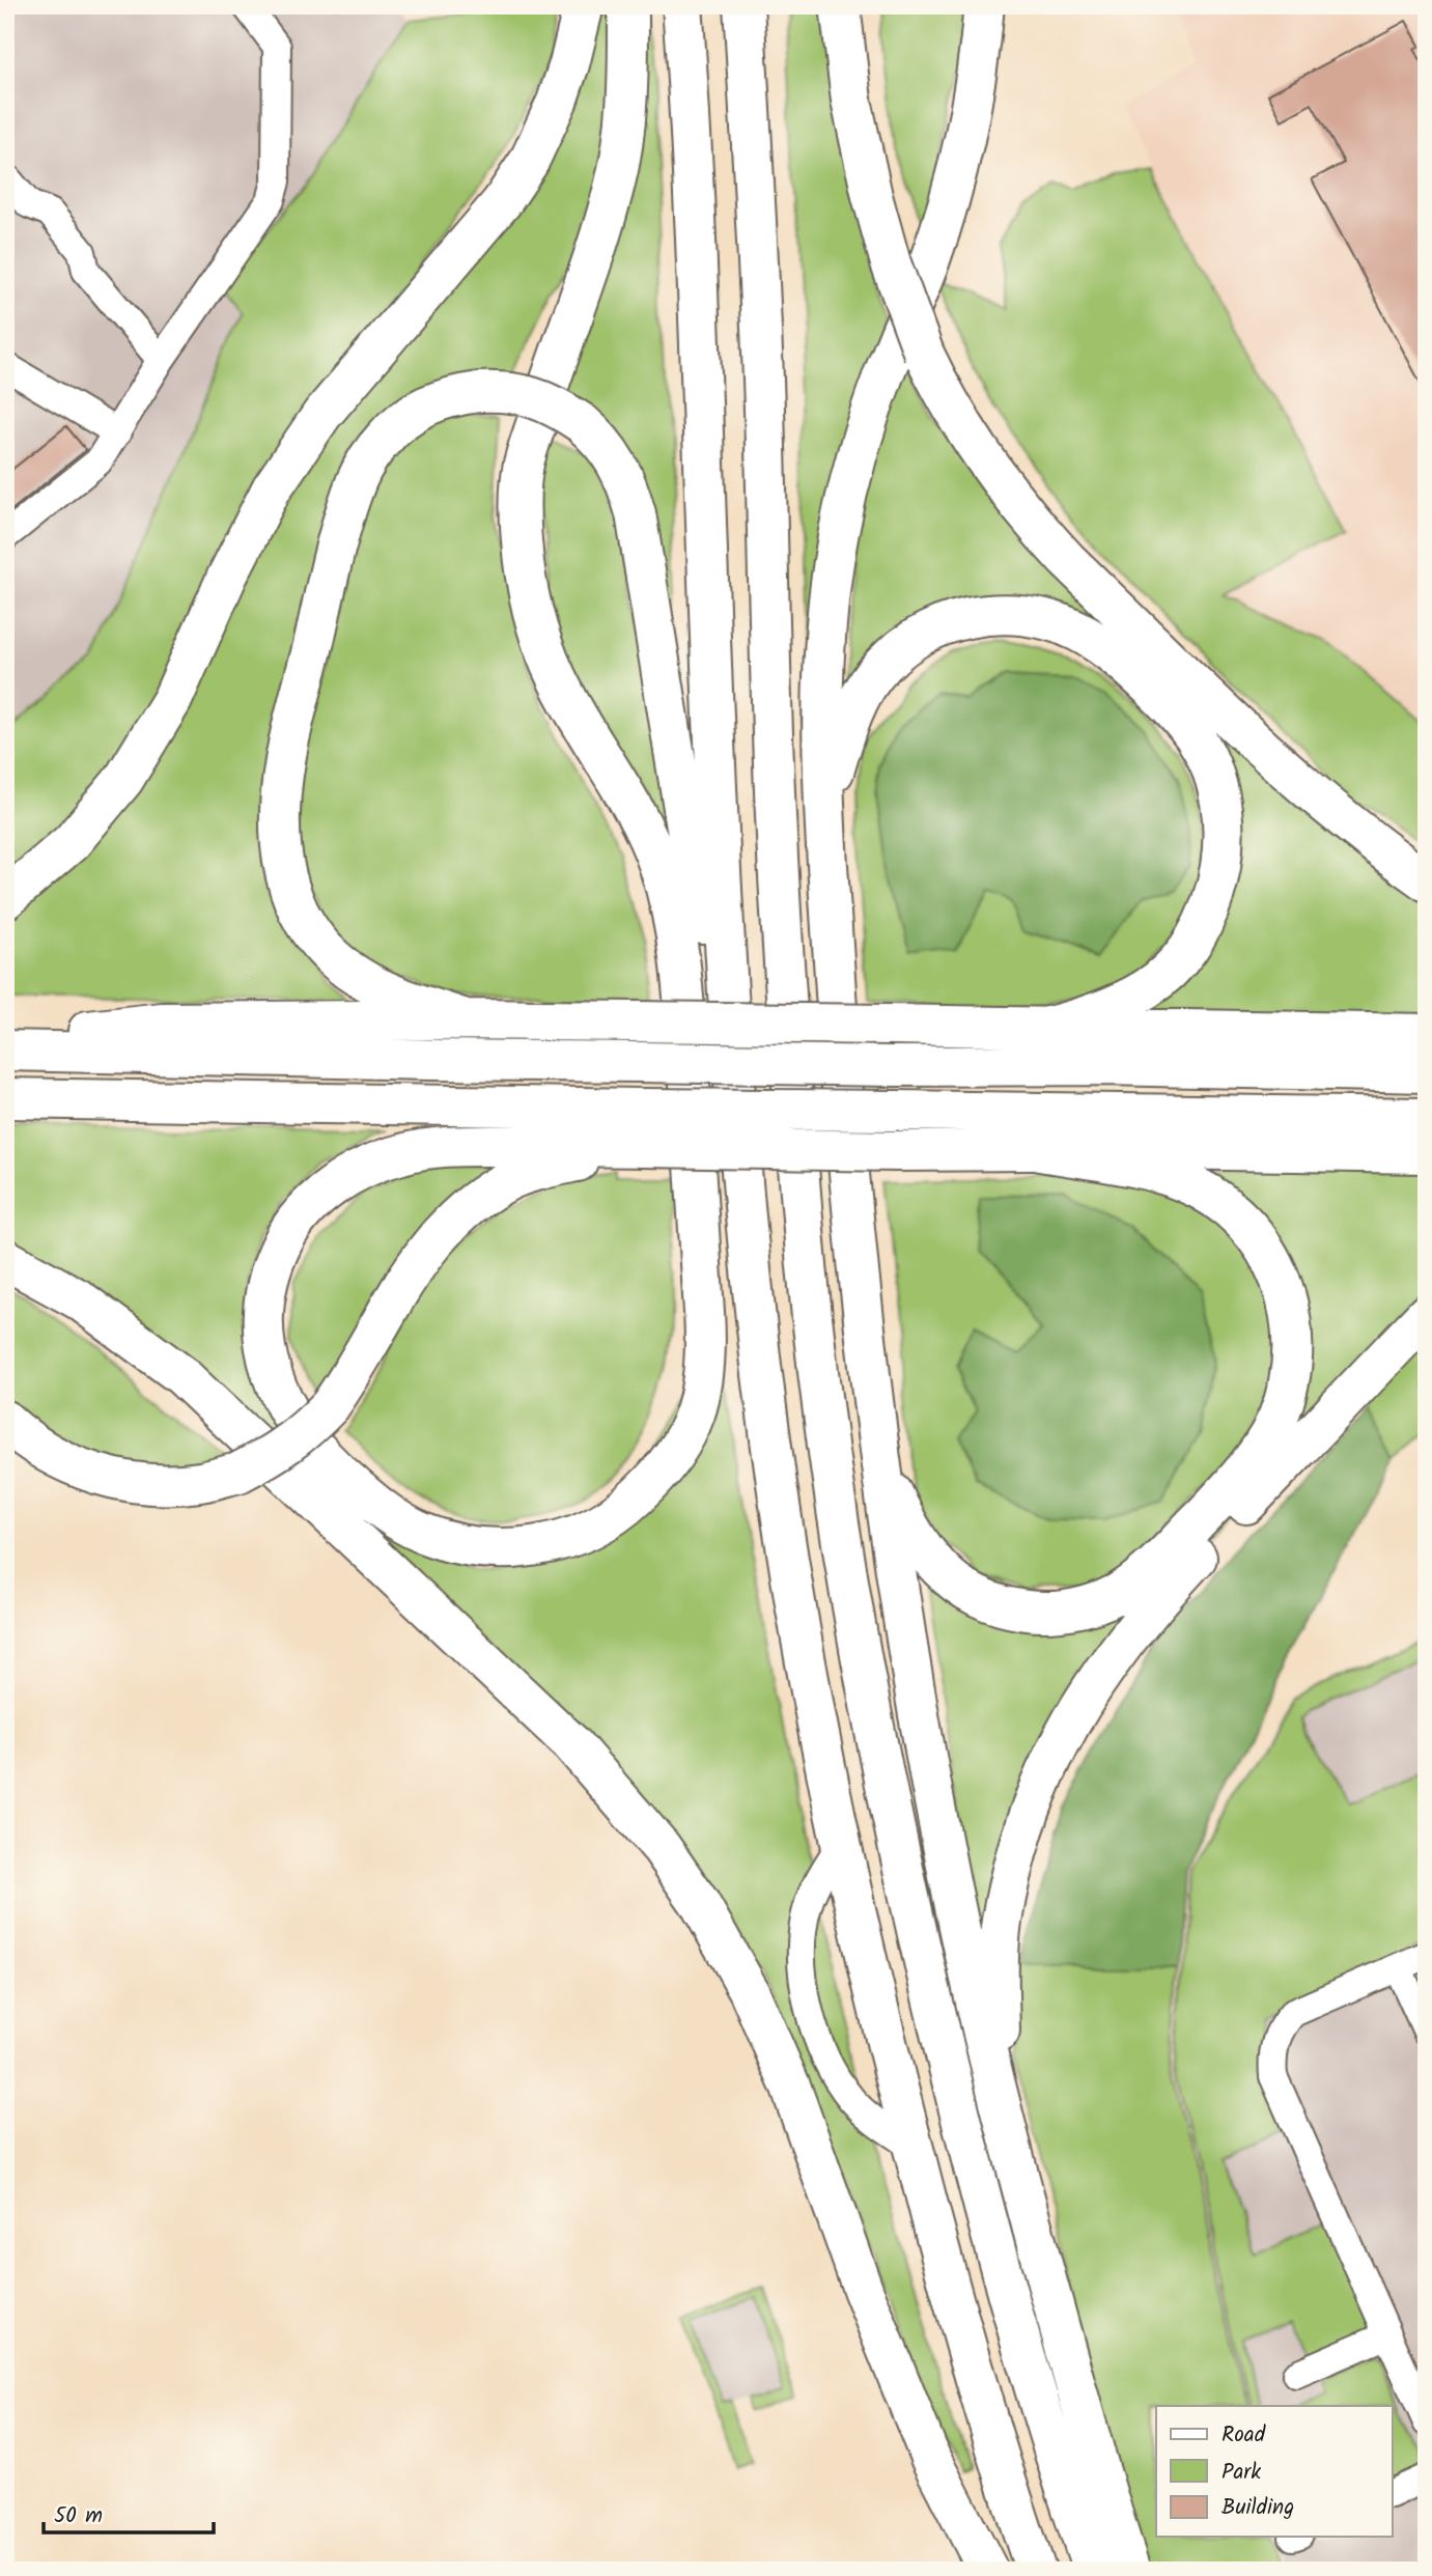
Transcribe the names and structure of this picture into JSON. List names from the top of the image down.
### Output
{
  "legend": ["Road", "Park", "Building"],
  "scale_bar": "50 m"
}
